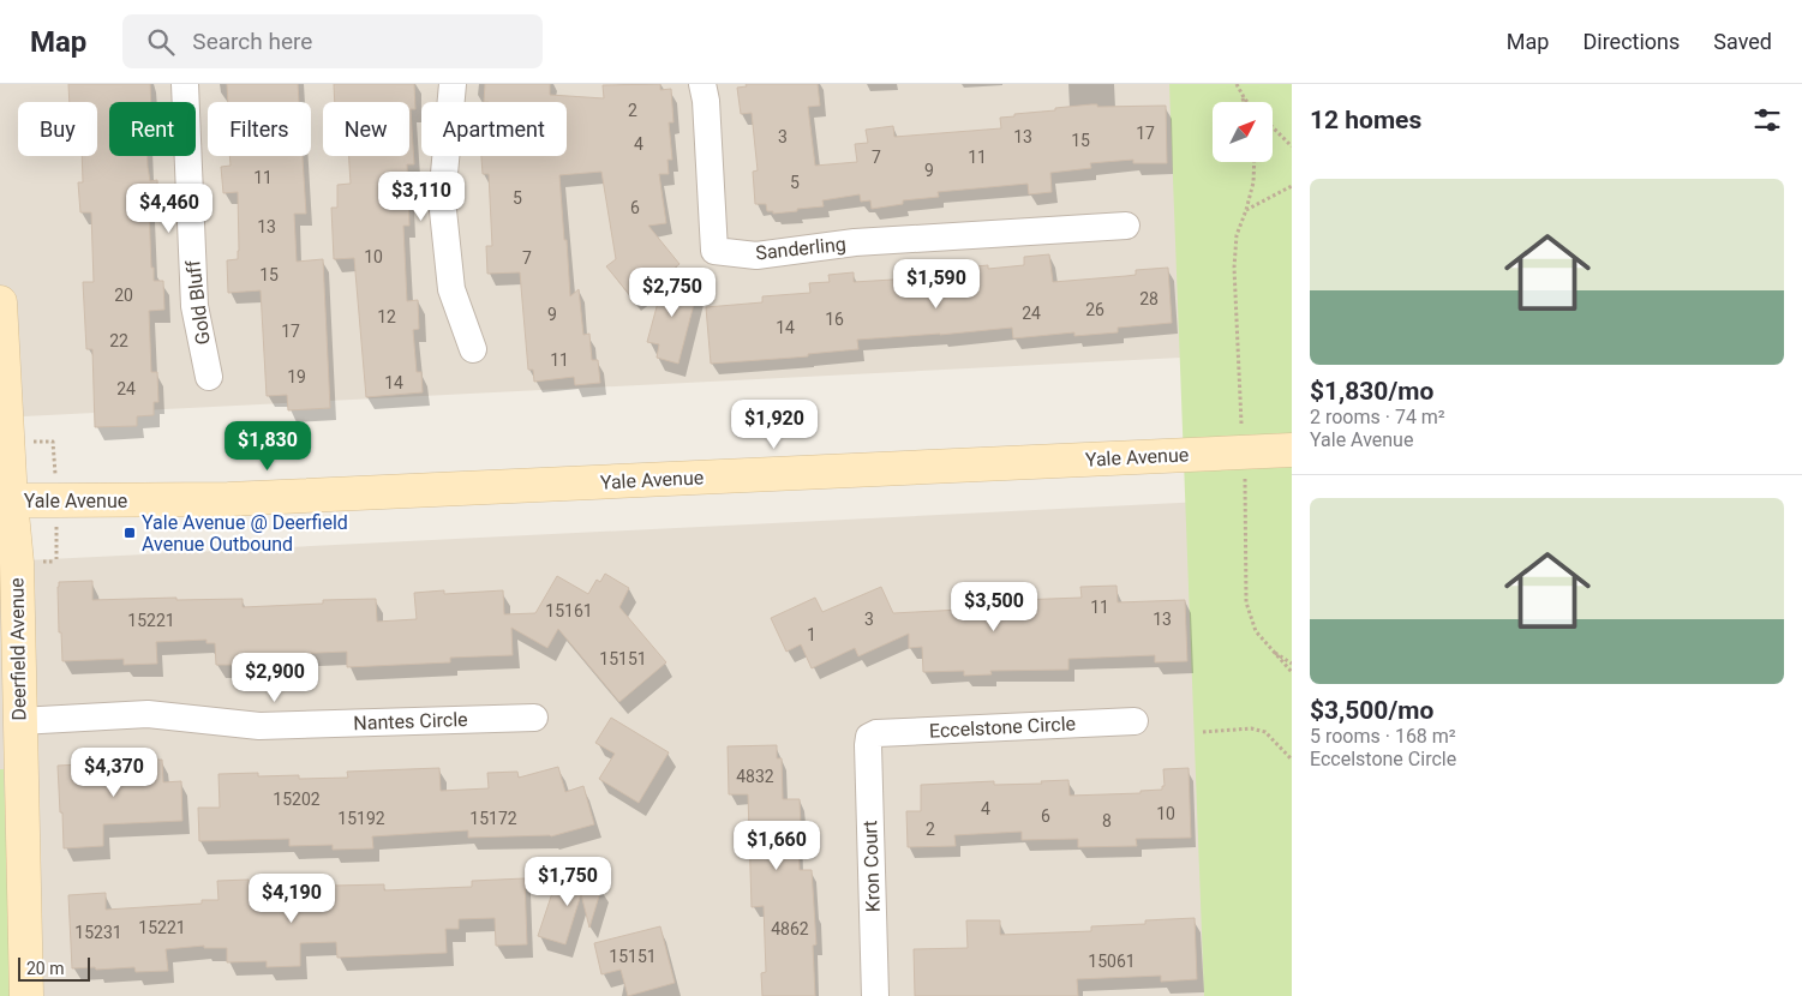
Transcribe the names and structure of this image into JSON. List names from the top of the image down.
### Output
{
  "streets": {
    "main road": ["Yale Avenue", "Deerfield Avenue"],
    "street": [
      "Sanderling",
      "Gold Bluff",
      "Nantes Circle",
      "Eccelstone Circle",
      "Kron Court"
    ]
  },
  "crossings": [
    ["Yale Avenue", "Deerfield Avenue"],
    ["Deerfield Avenue", "Nantes Circle"],
    ["Eccelstone Circle", "Kron Court"]
  ],
  "places": {
    "transit": ["Yale Avenue @ Deerfield Avenue Outbound"]
  },
  "house_numbers": [
    "2",
    "17",
    "3",
    "13",
    "15",
    "4",
    "7",
    "11",
    "9",
    "11",
    "5",
    "5",
    "6",
    "13",
    "10",
    "7",
    "15",
    "20",
    "28",
    "26",
    "24",
    "9",
    "12",
    "16",
    "14",
    "17",
    "22",
    "11",
    "19",
    "14",
    "24",
    "11",
    "15161",
    "3",
    "13",
    "15221",
    "1",
    "15151",
    "4832",
    "15202",
    "4",
    "10",
    "6",
    "15192",
    "15172",
    "8",
    "2",
    "15221",
    "4862",
    "15231",
    "15151",
    "15061"
  ],
  "scale_bar": "20 m",
  "north": "top right",
  "page": {
    "header": "Map",
    "search": "Search here",
    "nav": ["Map", "Directions", "Saved"],
    "heading": "12 homes",
    "chip": [
      "Buy",
      "Rent",
      "Filters",
      "New",
      "Apartment"
    ],
    "list": [
      {
        "name": "$1,830/mo",
        "note": "2 rooms · 74 m² · Yale Avenue"
      },
      {
        "name": "$3,500/mo",
        "note": "5 rooms · 168 m² · Eccelstone Circle"
      }
    ],
    "price": [
      "$3,110",
      "$4,460",
      "$1,590",
      "$2,750",
      "$1,920",
      "$1,830",
      "$3,500",
      "$2,900",
      "$4,370",
      "$1,660",
      "$1,750",
      "$4,190"
    ],
    "scale": "20 m"
  }
}
